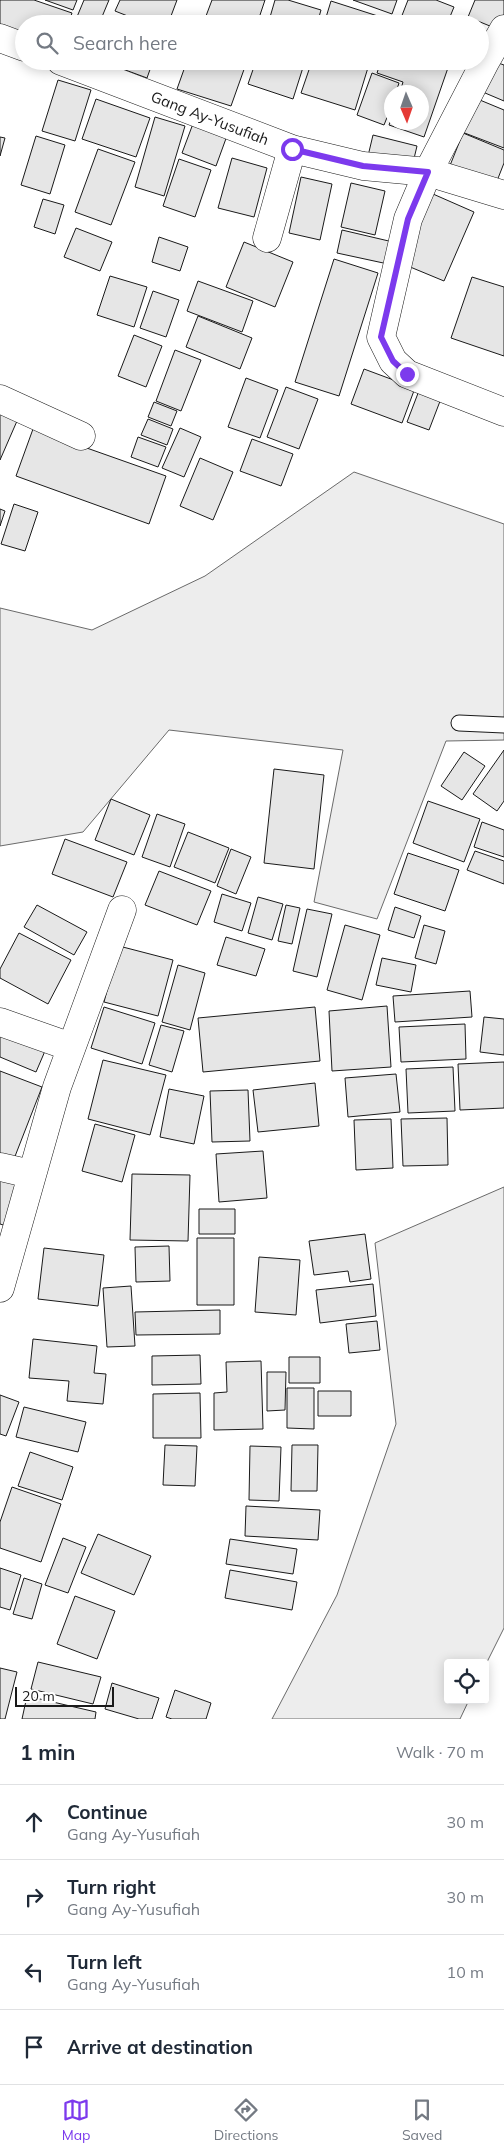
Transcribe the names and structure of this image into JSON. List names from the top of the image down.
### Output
{
  "streets": {
    "street": ["Gang Ay-Yusufiah"]
  },
  "scale_bar": "20 m",
  "north": "bottom",
  "page": {
    "search": "Search here",
    "scale": "20 m",
    "heading": ["1 min", "Walk · 70 m"],
    "list": [
      ["Continue", "Gang Ay-Yusufiah", "30 m"],
      ["Turn right", "Gang Ay-Yusufiah", "30 m"],
      ["Turn left", "Gang Ay-Yusufiah", "10 m"],
      "Arrive at destination"
    ],
    "nav": ["Map", "Directions", "Saved"]
  }
}
